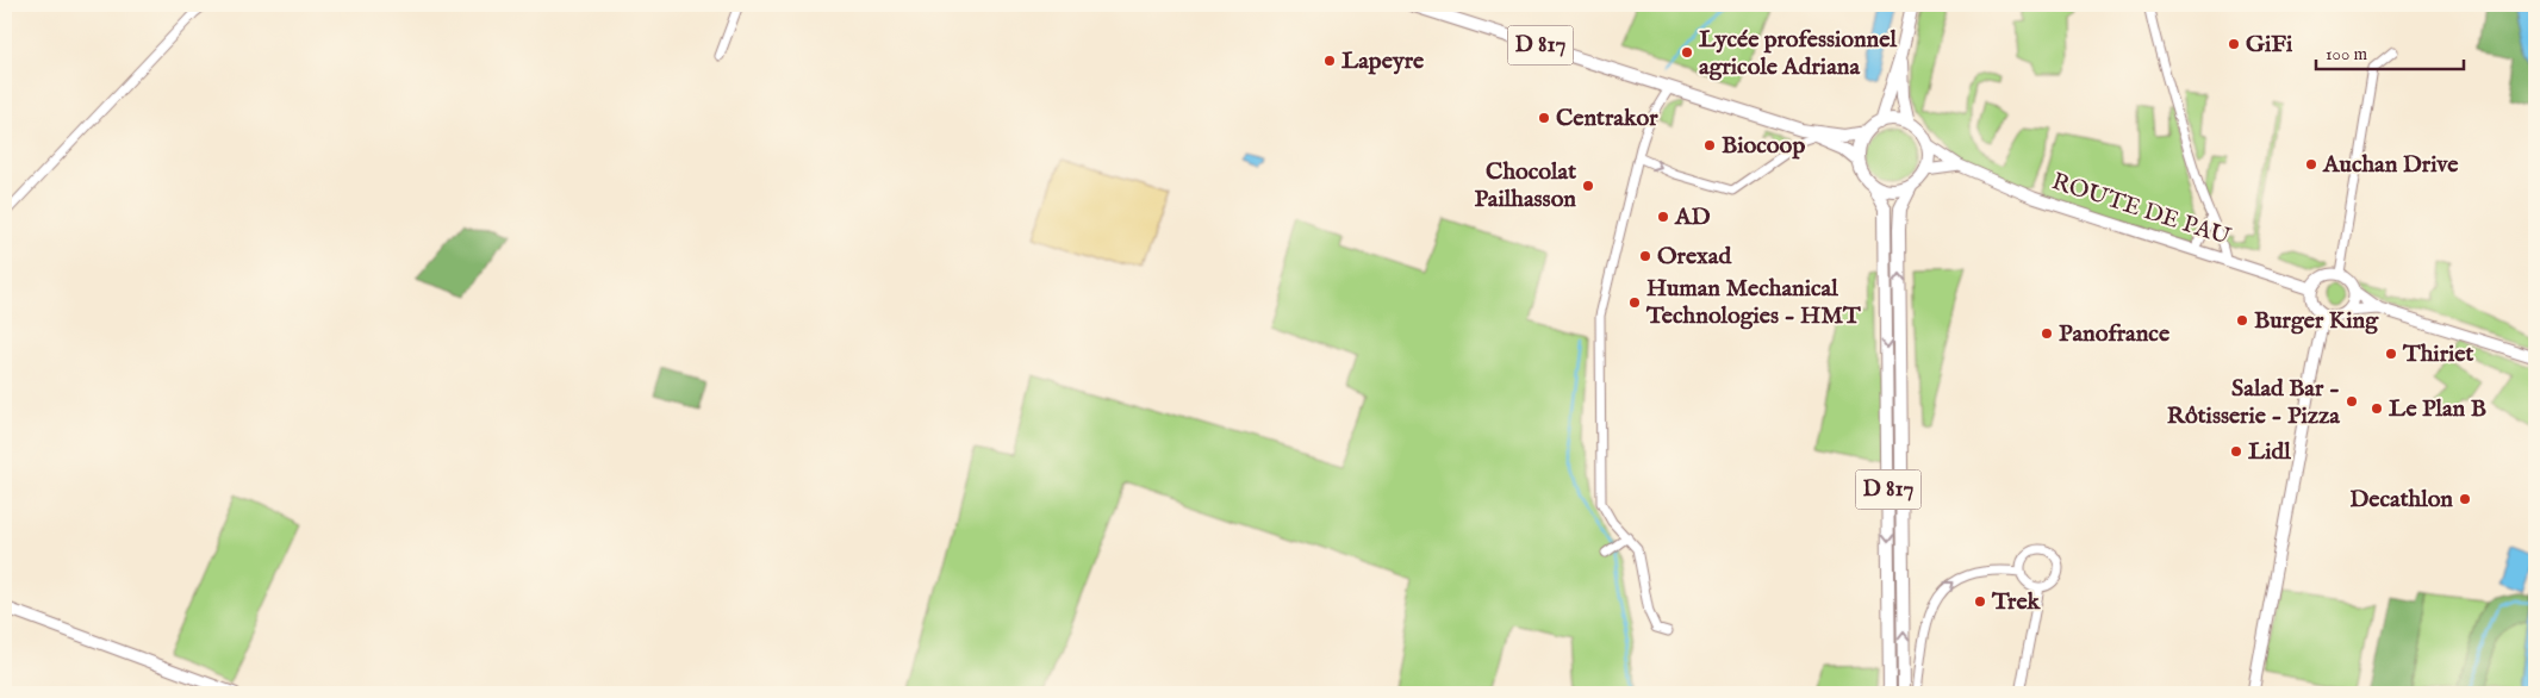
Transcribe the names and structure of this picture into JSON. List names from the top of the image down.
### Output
{
  "streets": {
    "main road": ["D 817", "ROUTE DE PAU"]
  },
  "crossings": [
    ["D 817", "ROUTE DE PAU"]
  ],
  "places": [
    "GiFi",
    "Lycée professionnel agricole Adriana",
    "Lapeyre",
    "Centrakor",
    "Biocoop",
    "Auchan Drive",
    "Chocolat Pailhasson",
    "AD",
    "Orexad",
    "Human Mechanical Technologies - HMT",
    "Burger King",
    "Panofrance",
    "Thiriet",
    "Salad Bar - Rôtisserie - Pizza",
    "Le Plan B",
    "Lidl",
    "Decathlon",
    "Trek"
  ],
  "scale_bar": "100 m"
}
